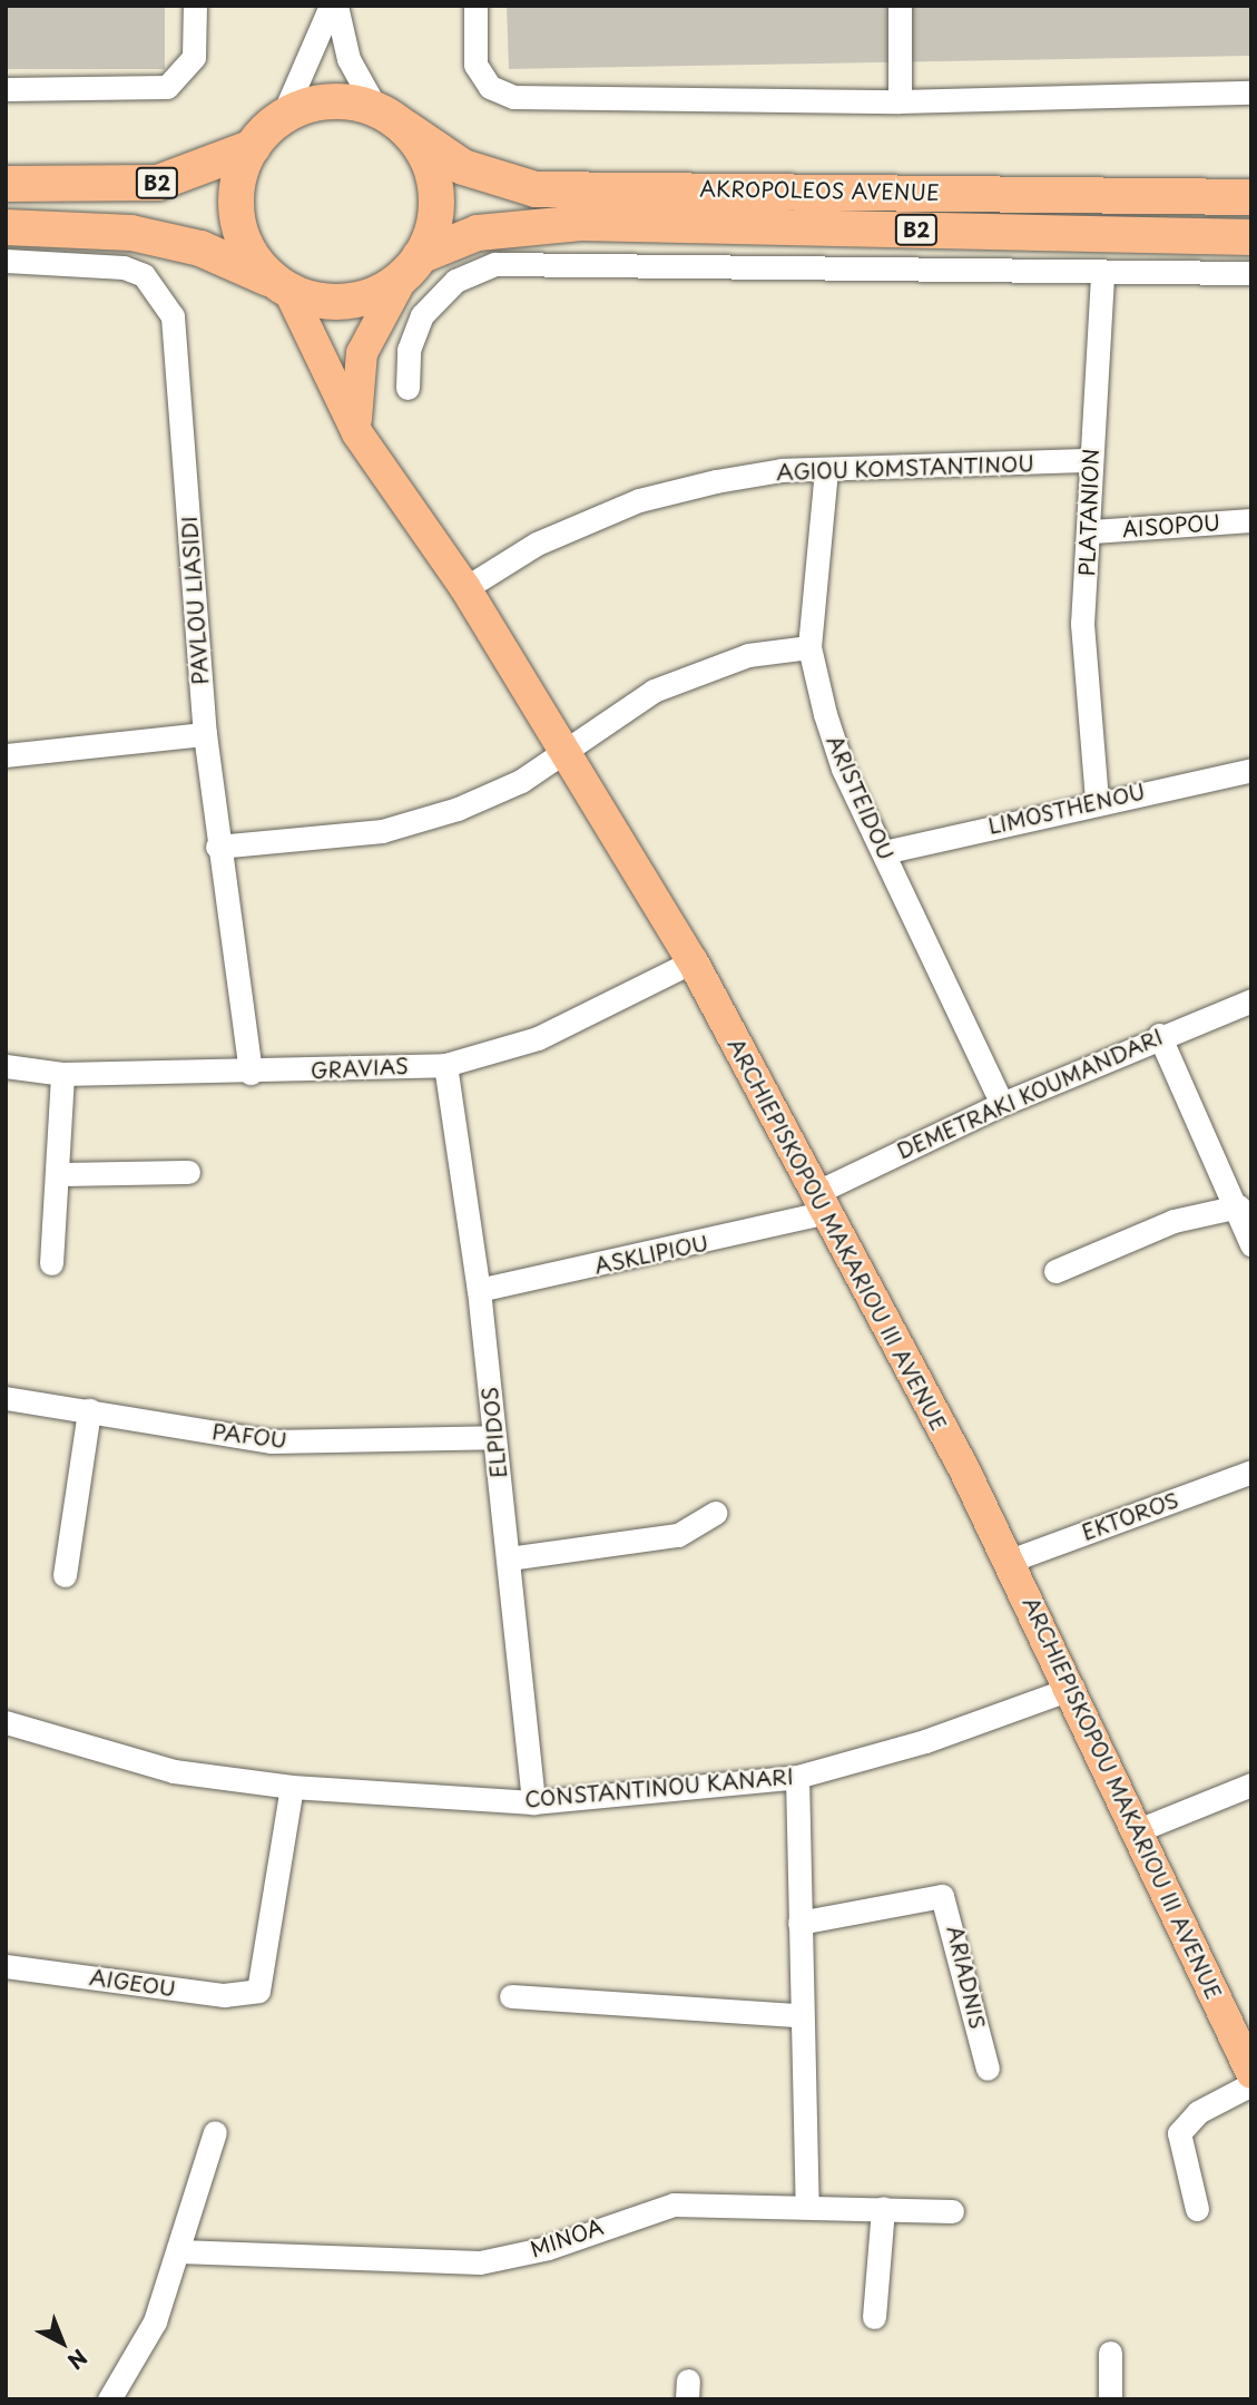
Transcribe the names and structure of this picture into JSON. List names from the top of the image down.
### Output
{
  "streets": {
    "highway": ["B2", "AKROPOLEOS AVENUE"],
    "main road": ["ARCHIEPISKOPOU MAKARIOU III AVENUE"],
    "street": [
      "AGIOU KOMSTANTINOU",
      "PLATANION",
      "AISOPOU",
      "PAVLOU LIASIDI",
      "ARISTEIDOU",
      "LIMOSTHENOU",
      "GRAVIAS",
      "DEMETRAKI KOUMANDARI",
      "ASKLIPIOU",
      "ELPIDOS",
      "PAFOU",
      "EKTOROS",
      "CONSTANTINOU KANARI",
      "ARIADNIS",
      "AIGEOU",
      "MINOA"
    ]
  },
  "crossings": [
    ["B2", "AKROPOLEOS AVENUE"],
    ["B2", "ARCHIEPISKOPOU MAKARIOU III AVENUE"],
    ["AKROPOLEOS AVENUE", "ARCHIEPISKOPOU MAKARIOU III AVENUE"],
    ["AGIOU KOMSTANTINOU", "PLATANION"],
    ["AGIOU KOMSTANTINOU", "ARISTEIDOU"],
    ["AGIOU KOMSTANTINOU", "ARCHIEPISKOPOU MAKARIOU III AVENUE"],
    ["PLATANION", "AISOPOU"],
    ["PLATANION", "LIMOSTHENOU"],
    ["PAVLOU LIASIDI", "GRAVIAS"],
    ["ARISTEIDOU", "LIMOSTHENOU"],
    ["ARISTEIDOU", "DEMETRAKI KOUMANDARI"],
    ["GRAVIAS", "ARCHIEPISKOPOU MAKARIOU III AVENUE"],
    ["GRAVIAS", "ELPIDOS"],
    ["DEMETRAKI KOUMANDARI", "ARCHIEPISKOPOU MAKARIOU III AVENUE"],
    ["DEMETRAKI KOUMANDARI", "ASKLIPIOU"],
    ["ARCHIEPISKOPOU MAKARIOU III AVENUE", "ASKLIPIOU"],
    ["ARCHIEPISKOPOU MAKARIOU III AVENUE", "EKTOROS"],
    ["ARCHIEPISKOPOU MAKARIOU III AVENUE", "CONSTANTINOU KANARI"],
    ["ASKLIPIOU", "ELPIDOS"],
    ["ELPIDOS", "PAFOU"],
    ["ELPIDOS", "CONSTANTINOU KANARI"],
    ["CONSTANTINOU KANARI", "AIGEOU"]
  ],
  "north": "bottom right"
}
